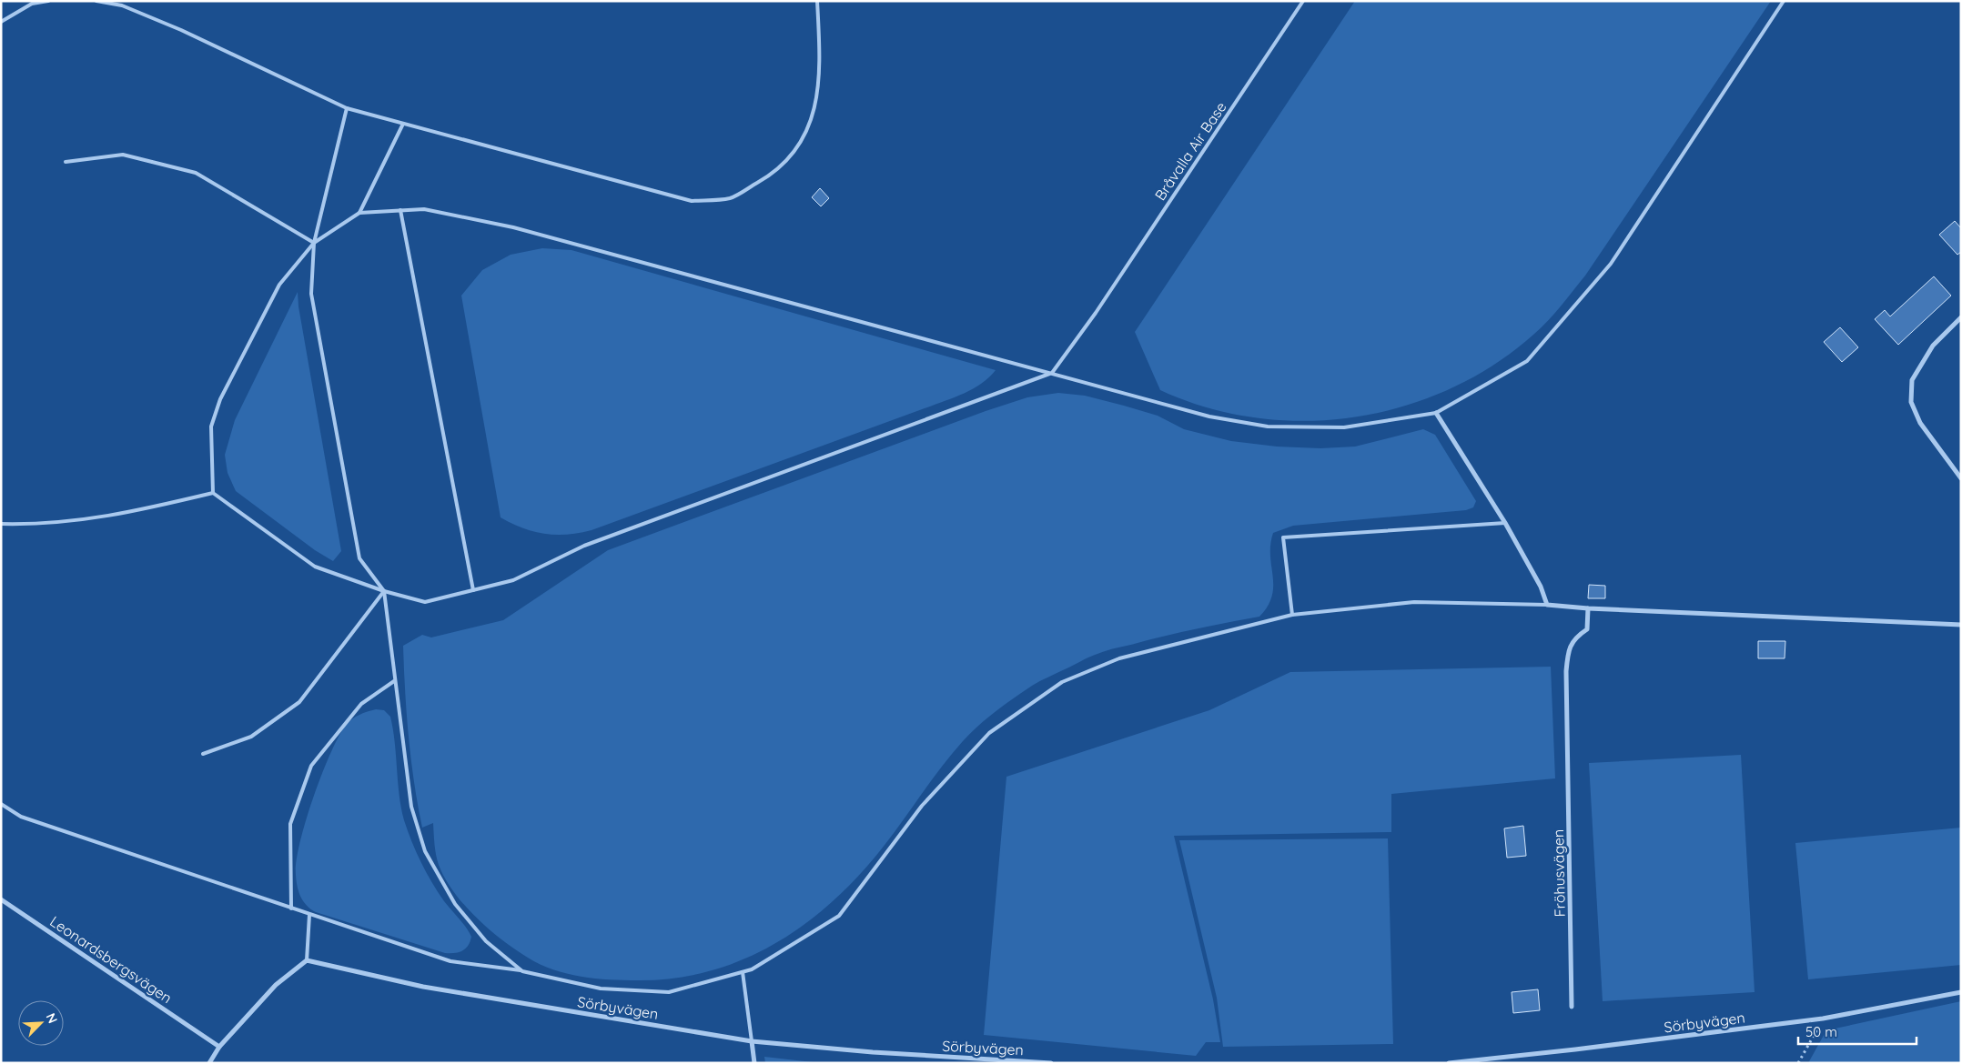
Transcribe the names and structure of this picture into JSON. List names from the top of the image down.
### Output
{
  "streets": {
    "street": ["Fröhusvägen", "Leonardsbergsvägen", "Sörbyvägen"],
    "lane": ["Bråvalla Air Base"]
  },
  "scale_bar": "50 m",
  "north": "top right"
}
